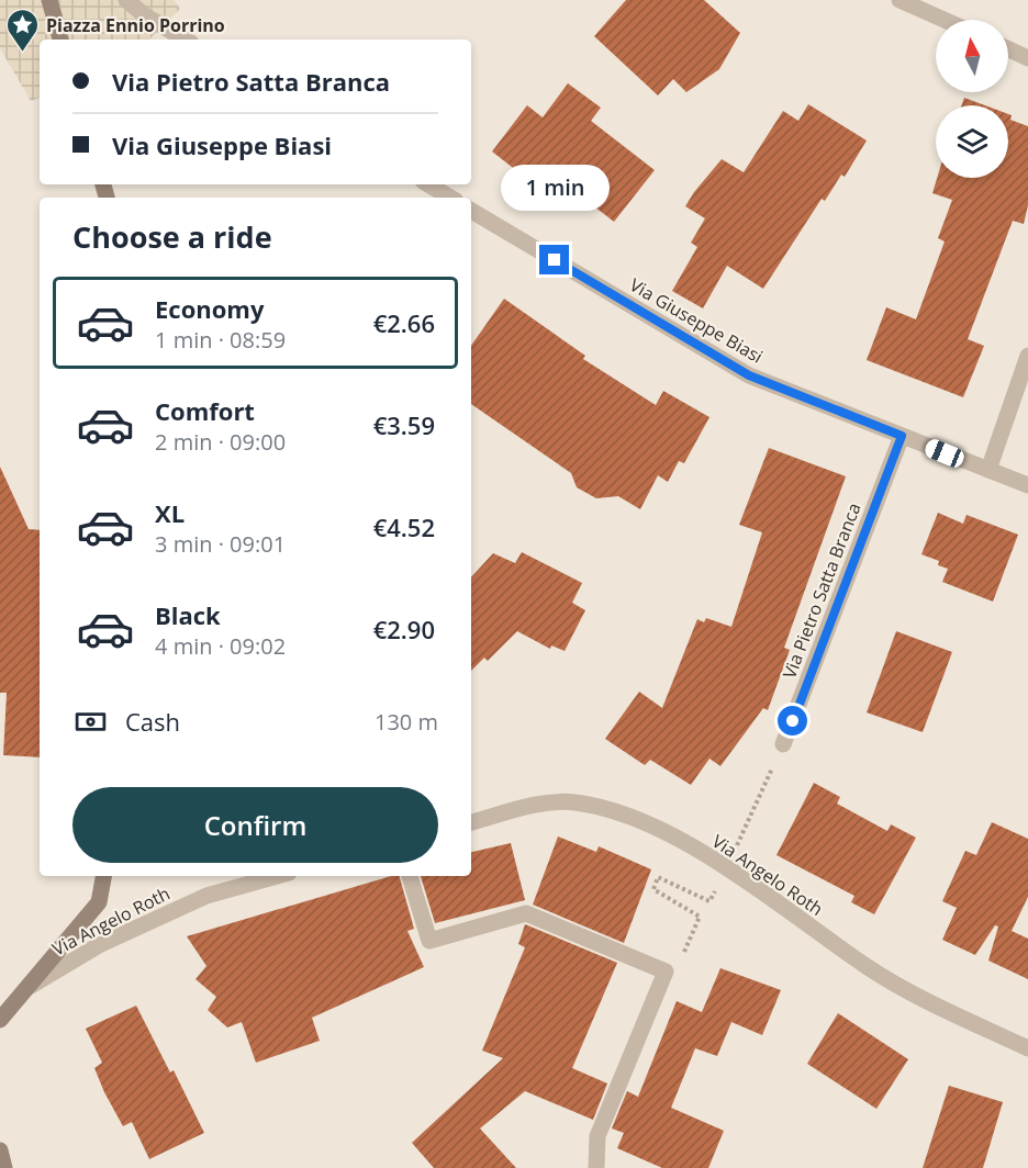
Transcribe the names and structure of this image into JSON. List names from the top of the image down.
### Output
{
  "streets": {
    "street": ["Via Giuseppe Biasi", "Via Pietro Satta Branca", "Via Angelo Roth"]
  },
  "crossings": [
    ["Via Giuseppe Biasi", "Via Pietro Satta Branca"]
  ],
  "places": {
    "place": ["Piazza Ennio Porrino"]
  },
  "north": "top",
  "page": {
    "banner": ["Via Pietro Satta Branca", "Via Giuseppe Biasi"],
    "bubble": "1 min",
    "heading": "Choose a ride",
    "list": [
      {
        "name": "Economy",
        "note": "1 min · 08:59",
        "value": "€2.66"
      },
      {
        "name": "Comfort",
        "note": "2 min · 09:00",
        "value": "€3.59"
      },
      {
        "name": "XL",
        "note": "3 min · 09:01",
        "value": "€4.52"
      },
      {
        "name": "Black",
        "note": "4 min · 09:02",
        "value": "€2.90"
      }
    ],
    "pay": ["Cash", "130 m"],
    "buttons": "Confirm"
  }
}
